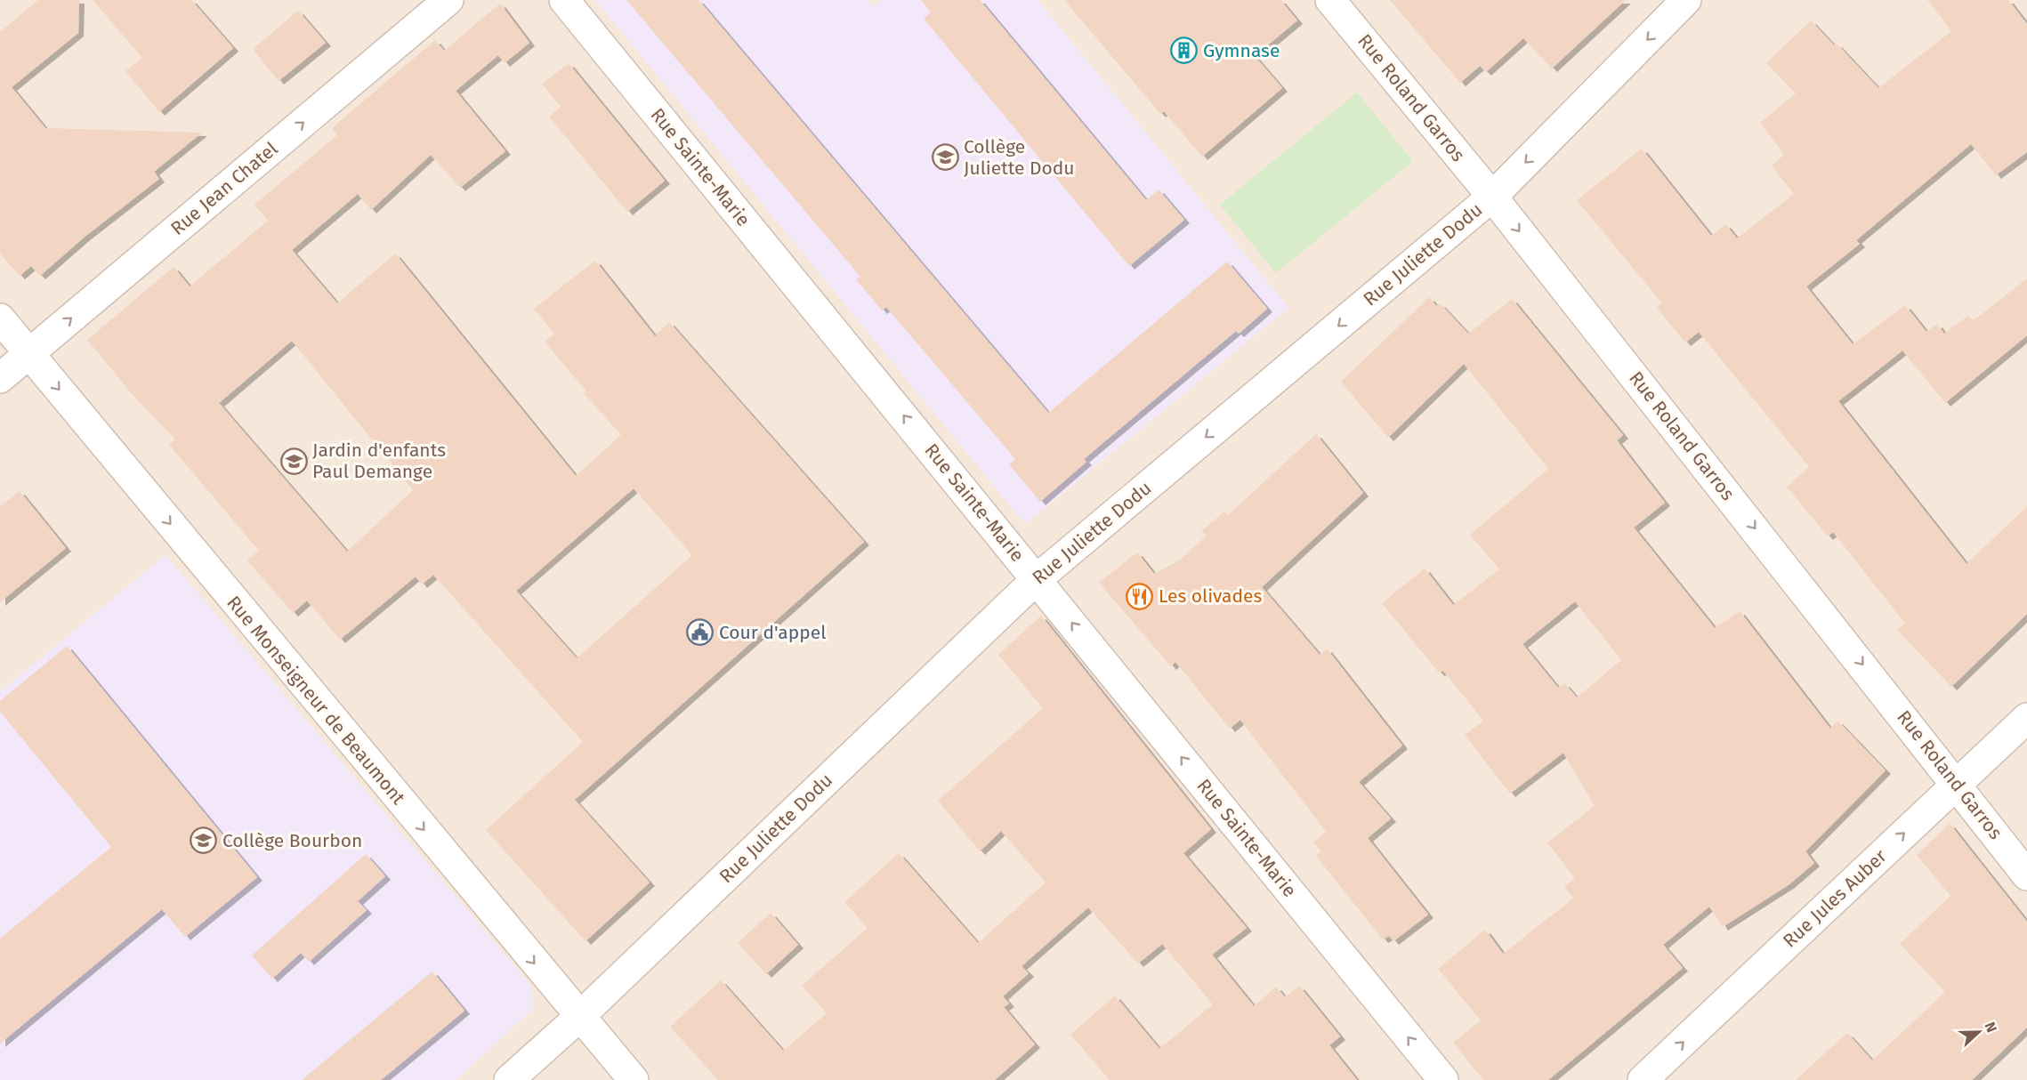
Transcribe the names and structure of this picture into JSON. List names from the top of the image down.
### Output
{
  "streets": {
    "street": [
      "Rue Roland Garros",
      "Rue Sainte-Marie",
      "Rue Jean Chatel",
      "Rue Juliette Dodu",
      "Rue Monseigneur de Beaumont",
      "Rue Jules Auber"
    ]
  },
  "crossings": [
    ["Rue Roland Garros", "Rue Juliette Dodu"],
    ["Rue Roland Garros", "Rue Jules Auber"],
    ["Rue Sainte-Marie", "Rue Juliette Dodu"],
    ["Rue Jean Chatel", "Rue Monseigneur de Beaumont"],
    ["Rue Juliette Dodu", "Rue Monseigneur de Beaumont"]
  ],
  "one_way": [
    "Rue Roland Garros",
    "Rue Sainte-Marie",
    "Rue Jean Chatel",
    "Rue Juliette Dodu",
    "Rue Monseigneur de Beaumont",
    "Rue Jules Auber"
  ],
  "places": {
    "building": ["Gymnase"],
    "school or university": ["Collège Juliette Dodu", "Jardin d'enfants Paul Demange", "Collège Bourbon"],
    "restaurant": ["Les olivades"],
    "public building": ["Cour d'appel"]
  },
  "north": "right"
}
